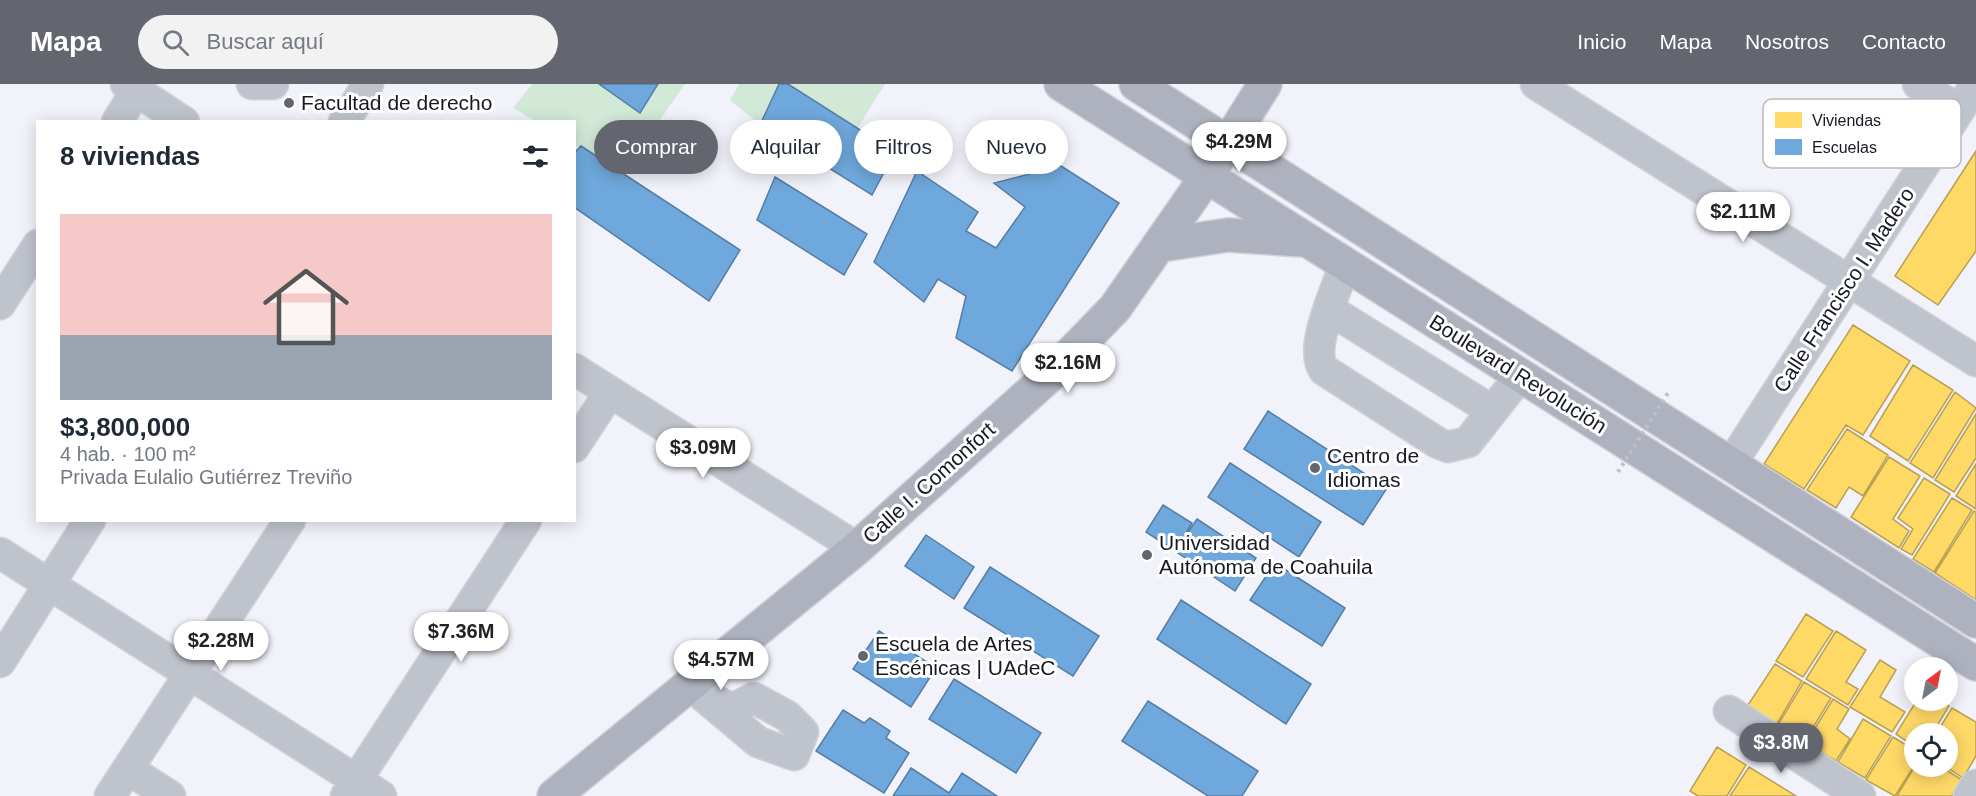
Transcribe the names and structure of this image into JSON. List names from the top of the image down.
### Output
{
  "streets": {
    "main road": ["Boulevard Revolución", "Calle I. Comonfort"],
    "street": ["Calle Francisco I. Madero"]
  },
  "crossings": [
    ["Boulevard Revolución", "Calle I. Comonfort"]
  ],
  "places": [
    "Facultad de derecho",
    "Centro de Idiomas",
    "Universidad Autónoma de Coahuila",
    "Escuela de Artes Escénicas | UAdeC"
  ],
  "legend": ["Viviendas", "Escuelas"],
  "north": "top right",
  "page": {
    "header": "Mapa",
    "search": "Buscar aquí",
    "nav": [
      "Inicio",
      "Mapa",
      "Nosotros",
      "Contacto"
    ],
    "chip": [
      "Comprar",
      "Alquilar",
      "Filtros",
      "Nuevo"
    ],
    "heading": "8 viviendas",
    "price": [
      "$4.29M",
      "$2.11M",
      "$2.16M",
      "$3.09M",
      "$7.36M",
      "$2.28M",
      "$4.57M",
      "$3.8M"
    ],
    "list": [
      {
        "name": "$3,800,000",
        "note": "4 hab. · 100 m² · Privada Eulalio Gutiérrez Treviño"
      }
    ]
  }
}
